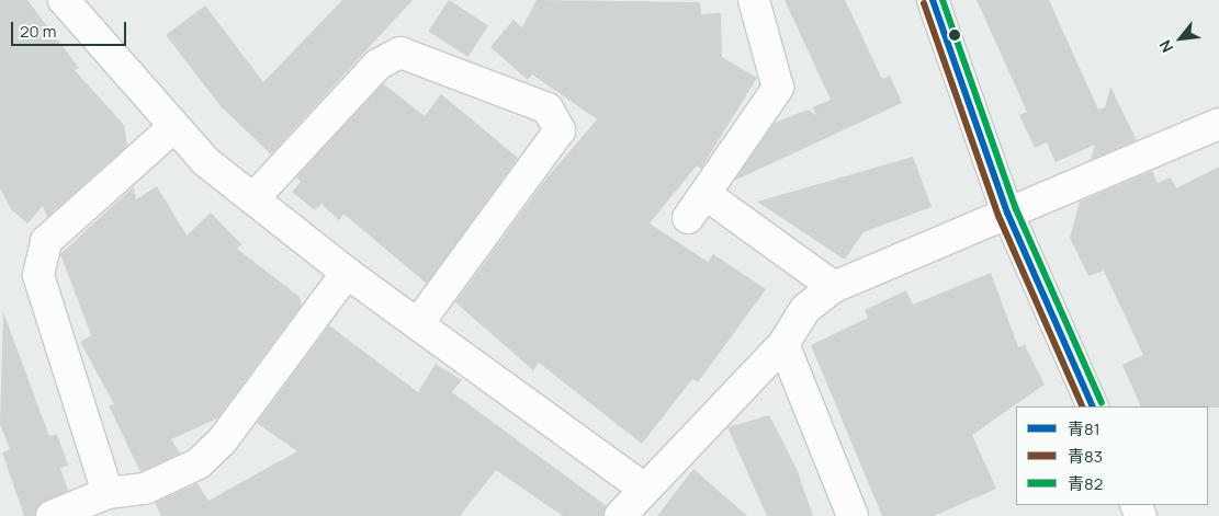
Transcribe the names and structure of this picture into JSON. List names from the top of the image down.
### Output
{
  "lines": ["transit line 青81", "transit line 青82", "transit line 青83"],
  "legend": ["青81", "青83", "青82"],
  "scale_bar": "20 m",
  "north": "bottom left"
}
